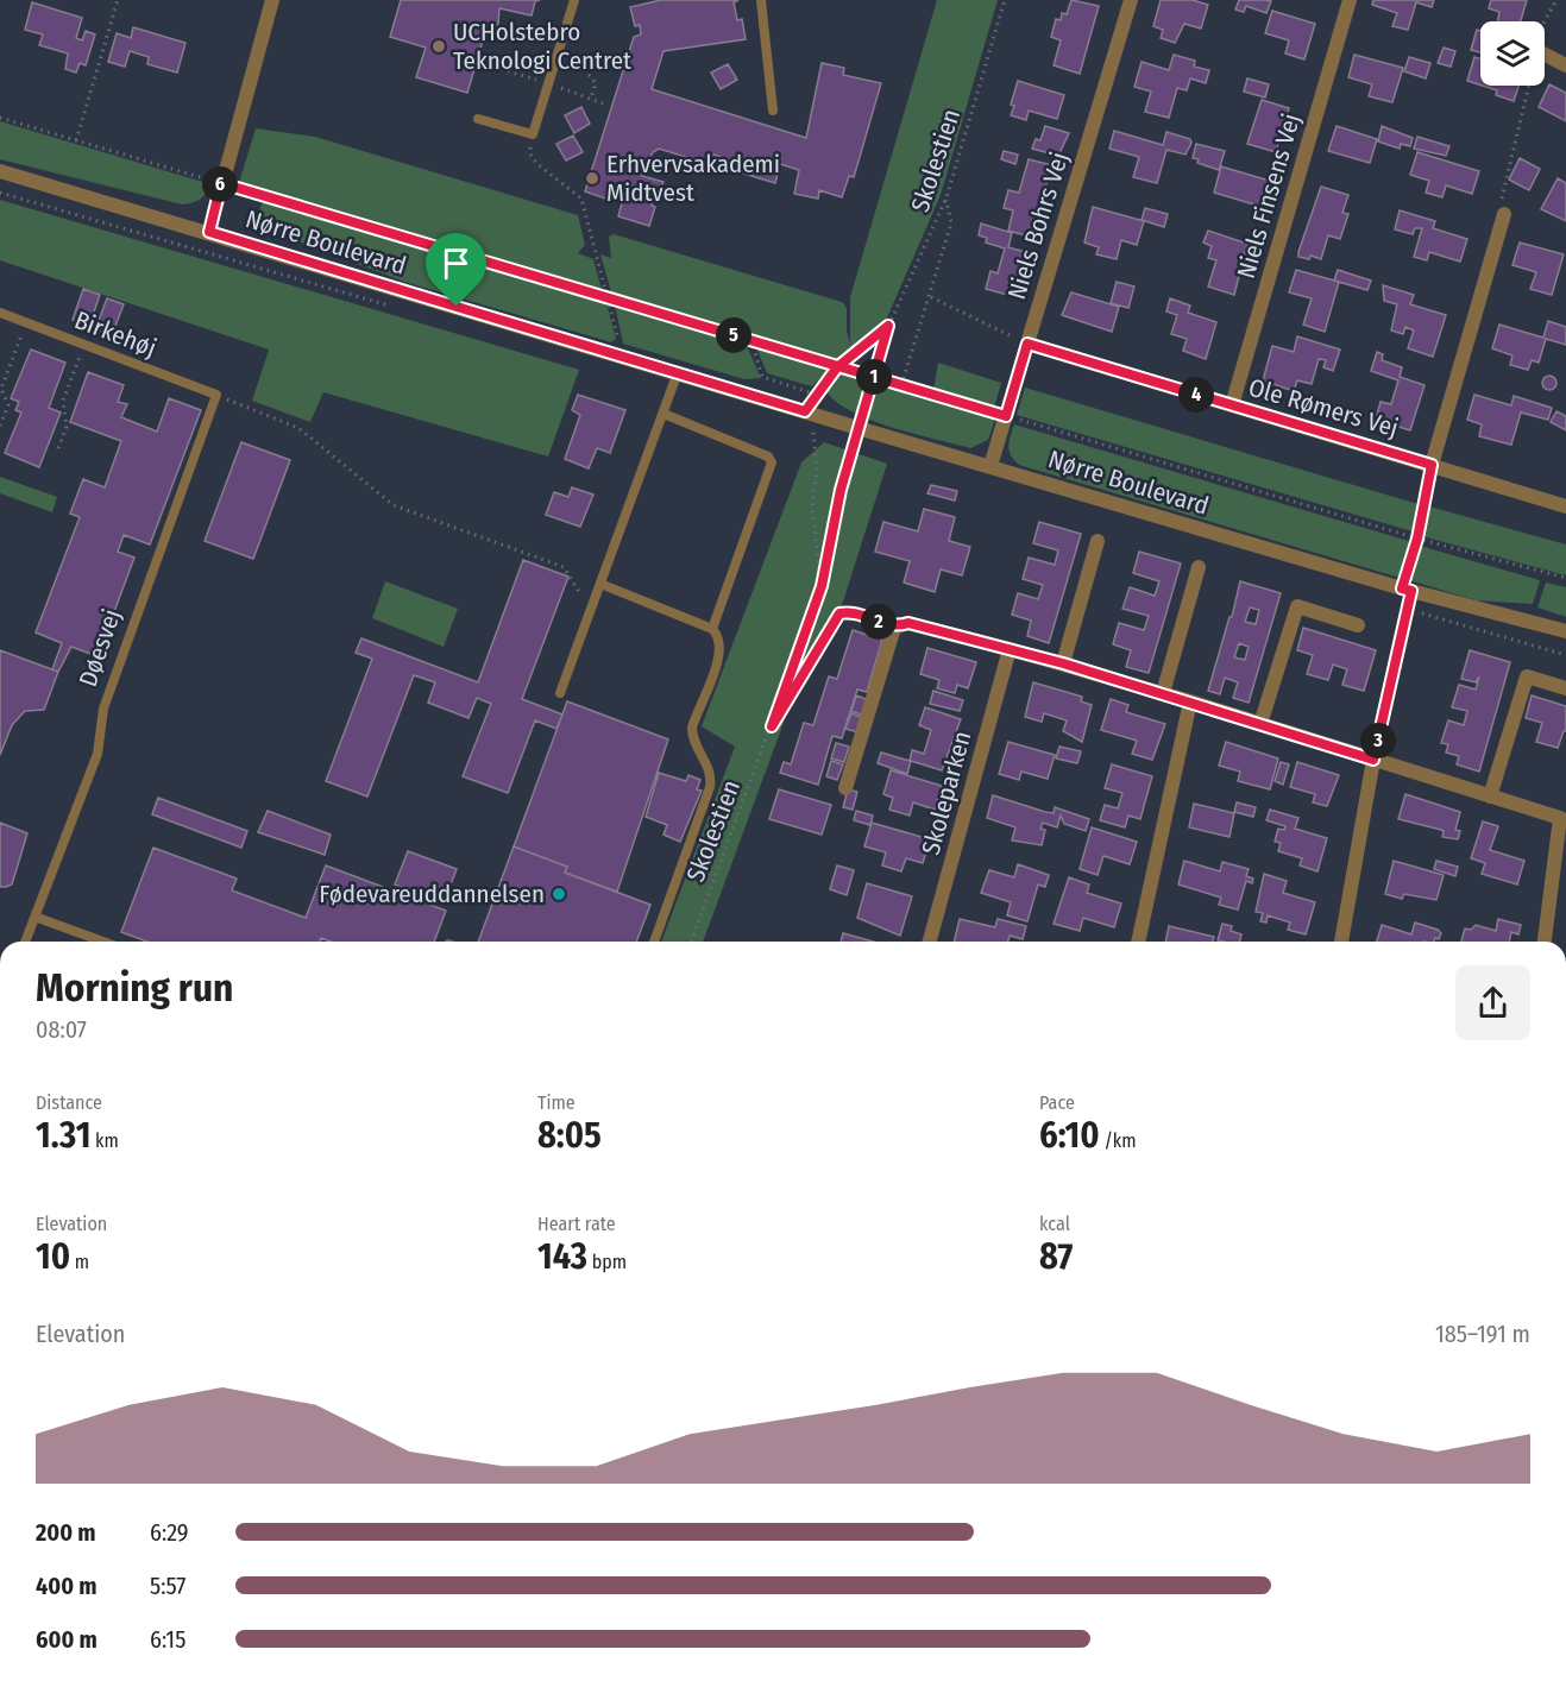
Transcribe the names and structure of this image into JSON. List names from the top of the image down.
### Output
{
  "streets": {
    "street": [
      "Niels Finsens Vej",
      "Niels Bohrs Vej",
      "Nørre Boulevard",
      "Ole Rømers Vej",
      "Skoleparken"
    ],
    "lane": ["Birkehøj", "Døesvej"],
    "path": ["Skolestien"]
  },
  "crossings": [
    ["Niels Finsens Vej", "Ole Rømers Vej"],
    ["Niels Bohrs Vej", "Nørre Boulevard"],
    ["Niels Bohrs Vej", "Ole Rømers Vej"],
    ["Birkehøj", "Døesvej"]
  ],
  "places": ["UCHolstebro Teknologi Centret", "Erhvervsakademi Midtvest", "Fødevareuddannelsen"],
  "page": {
    "pins": [
      "6",
      "5",
      "1",
      "4",
      "2",
      "3"
    ],
    "heading": ["Morning run", "08:07"],
    "stats": [
      ["Distance", "1.31 km"],
      ["Time", "8:05"],
      ["Pace", "6:10 /km"],
      ["Elevation", "10 m"],
      ["Heart rate", "143 bpm"],
      ["kcal", "87"]
    ],
    "chart": ["Elevation", "185–191 m"],
    "list": [
      {
        "name": "200 m",
        "note": "6:29"
      },
      {
        "name": "400 m",
        "note": "5:57"
      },
      {
        "name": "600 m",
        "note": "6:15"
      }
    ]
  }
}
